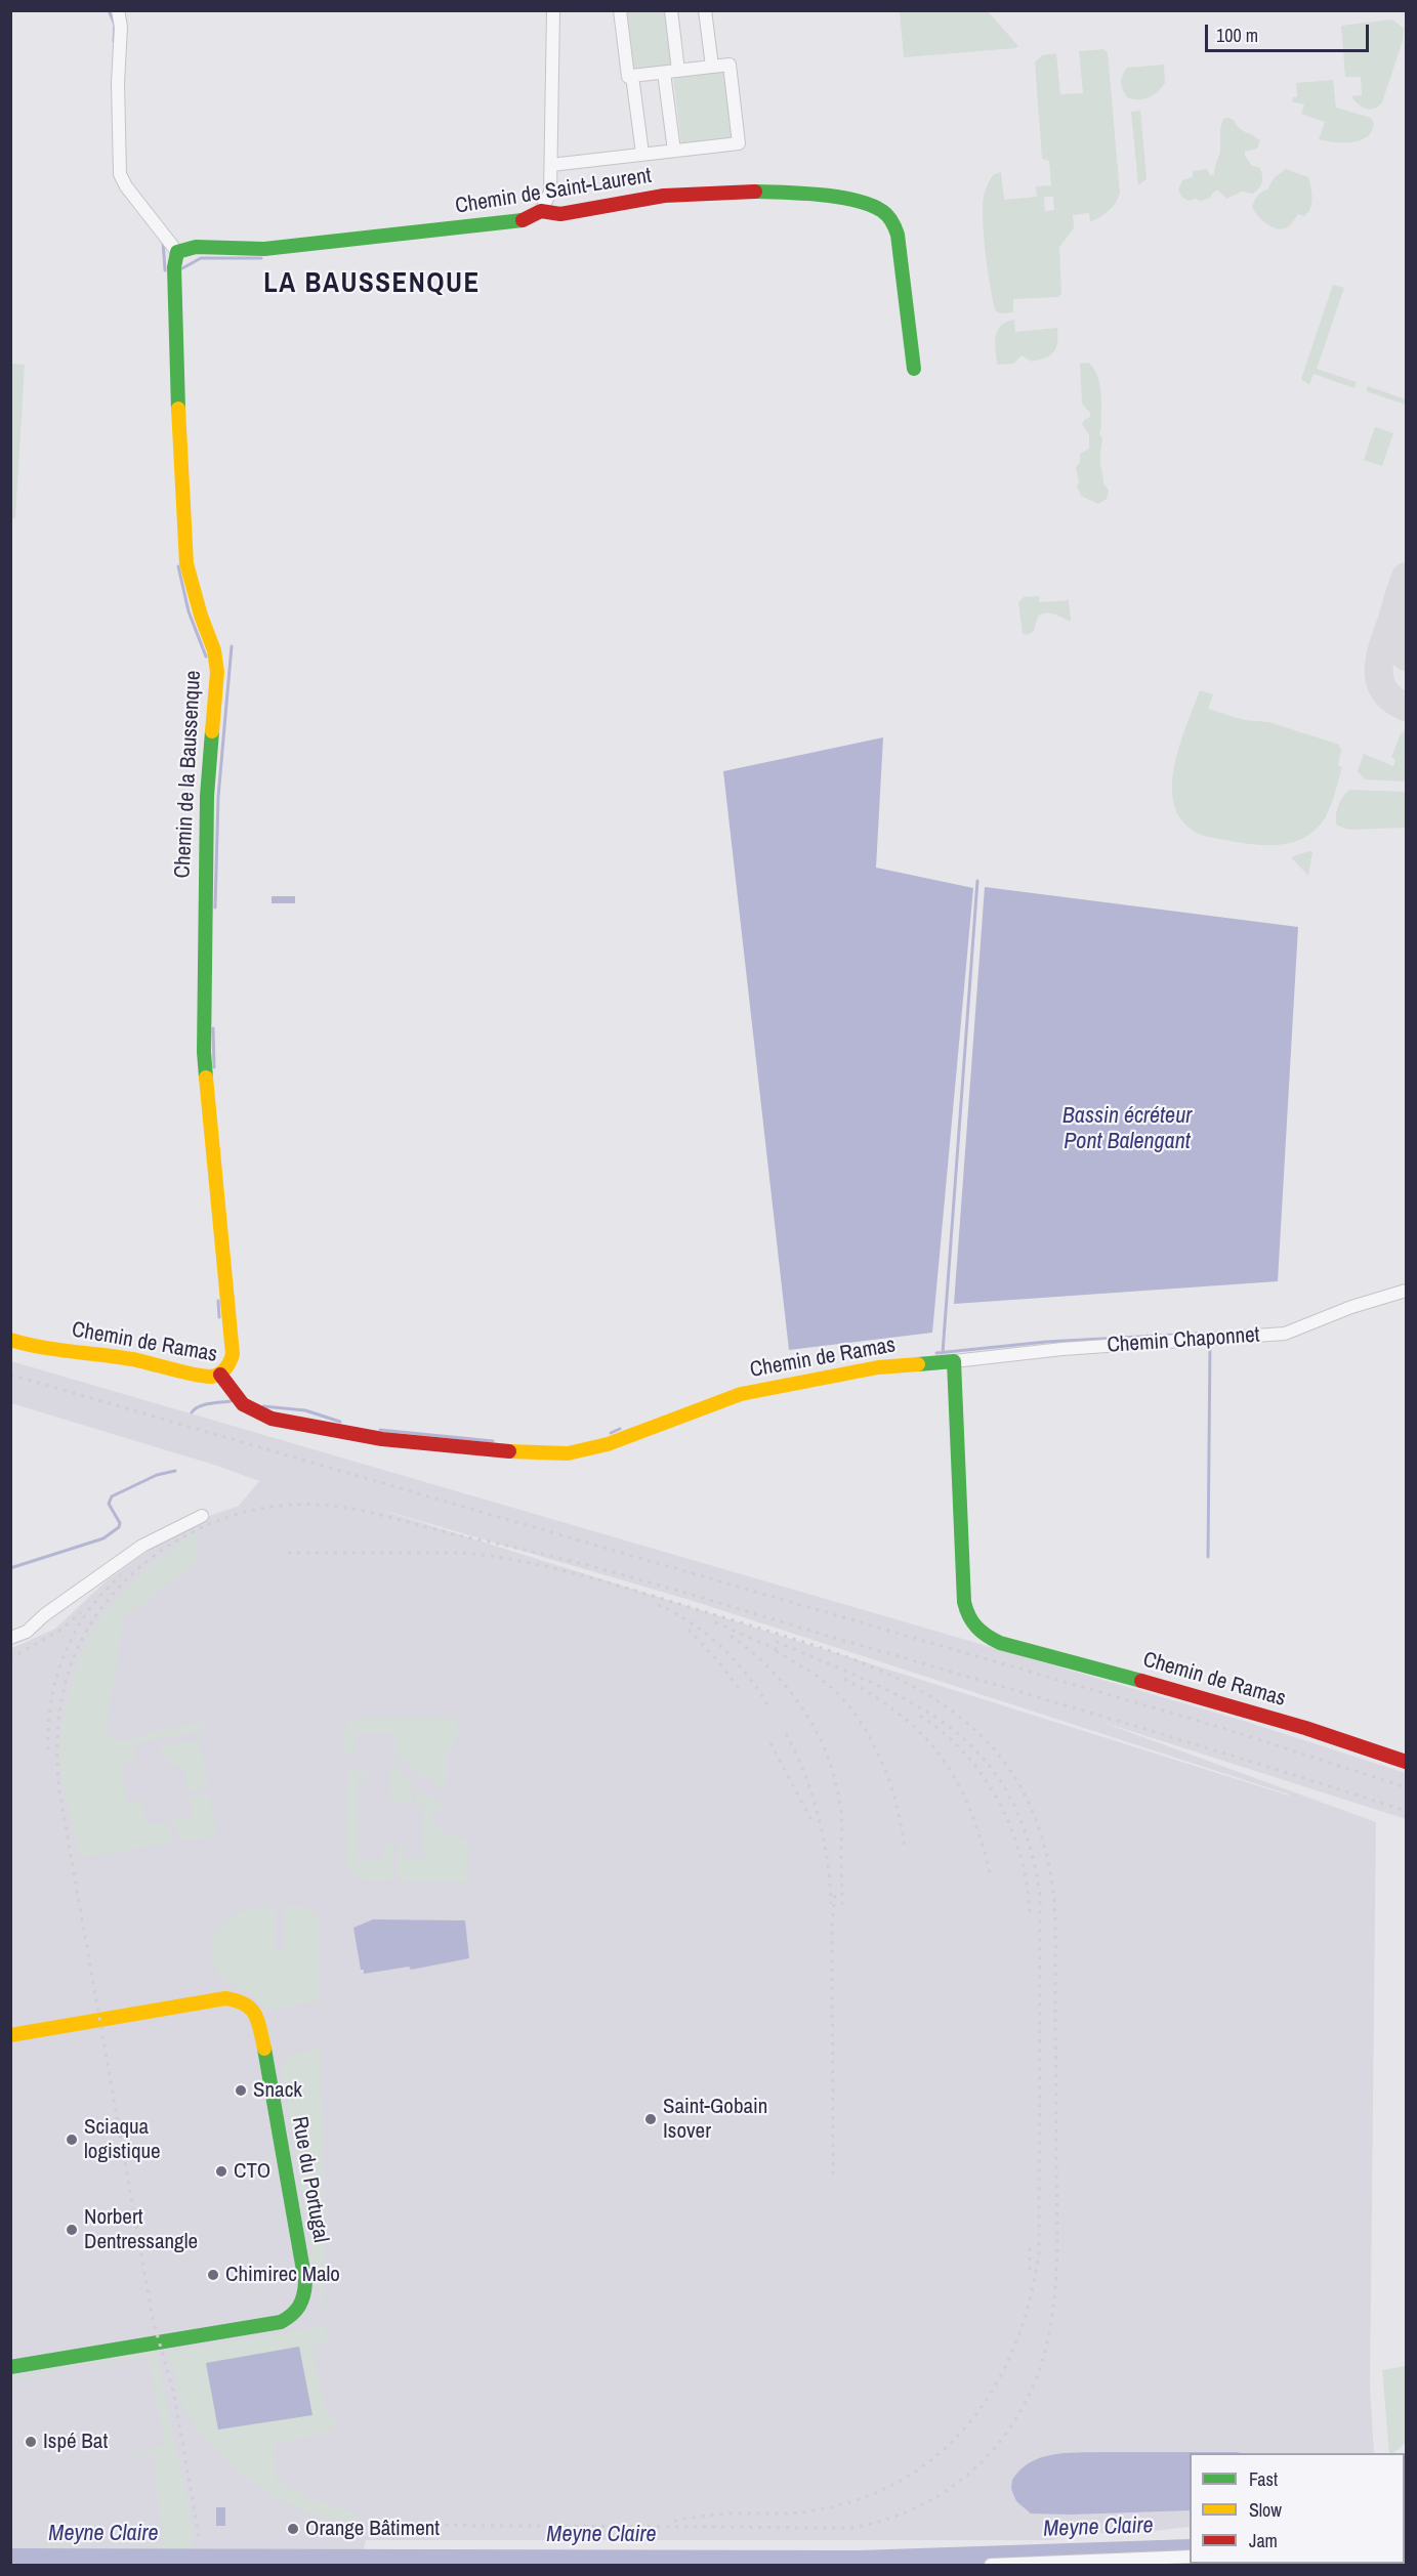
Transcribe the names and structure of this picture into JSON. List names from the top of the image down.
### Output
{
  "streets": {
    "street": [
      "Chemin de Saint-Laurent",
      "Chemin de la Baussenque",
      "Chemin Chaponnet",
      "Chemin de Ramas",
      "Rue du Portugal"
    ]
  },
  "crossings": [
    ["Chemin de Saint-Laurent", "Chemin de la Baussenque"],
    ["Chemin de la Baussenque", "Chemin de Ramas"],
    ["Chemin Chaponnet", "Chemin de Ramas"]
  ],
  "districts": ["LA BAUSSENQUE"],
  "water": ["Bassin écréteur Pont Balengant", "Meyne Claire"],
  "places": [
    "Snack",
    "Saint-Gobain Isover",
    "Sciaqua logistique",
    "CTO",
    "Norbert Dentressangle",
    "Chimirec Malo",
    "Ispé Bat",
    "Orange Bâtiment"
  ],
  "legend": ["Fast", "Slow", "Jam"],
  "scale_bar": "100 m"
}
